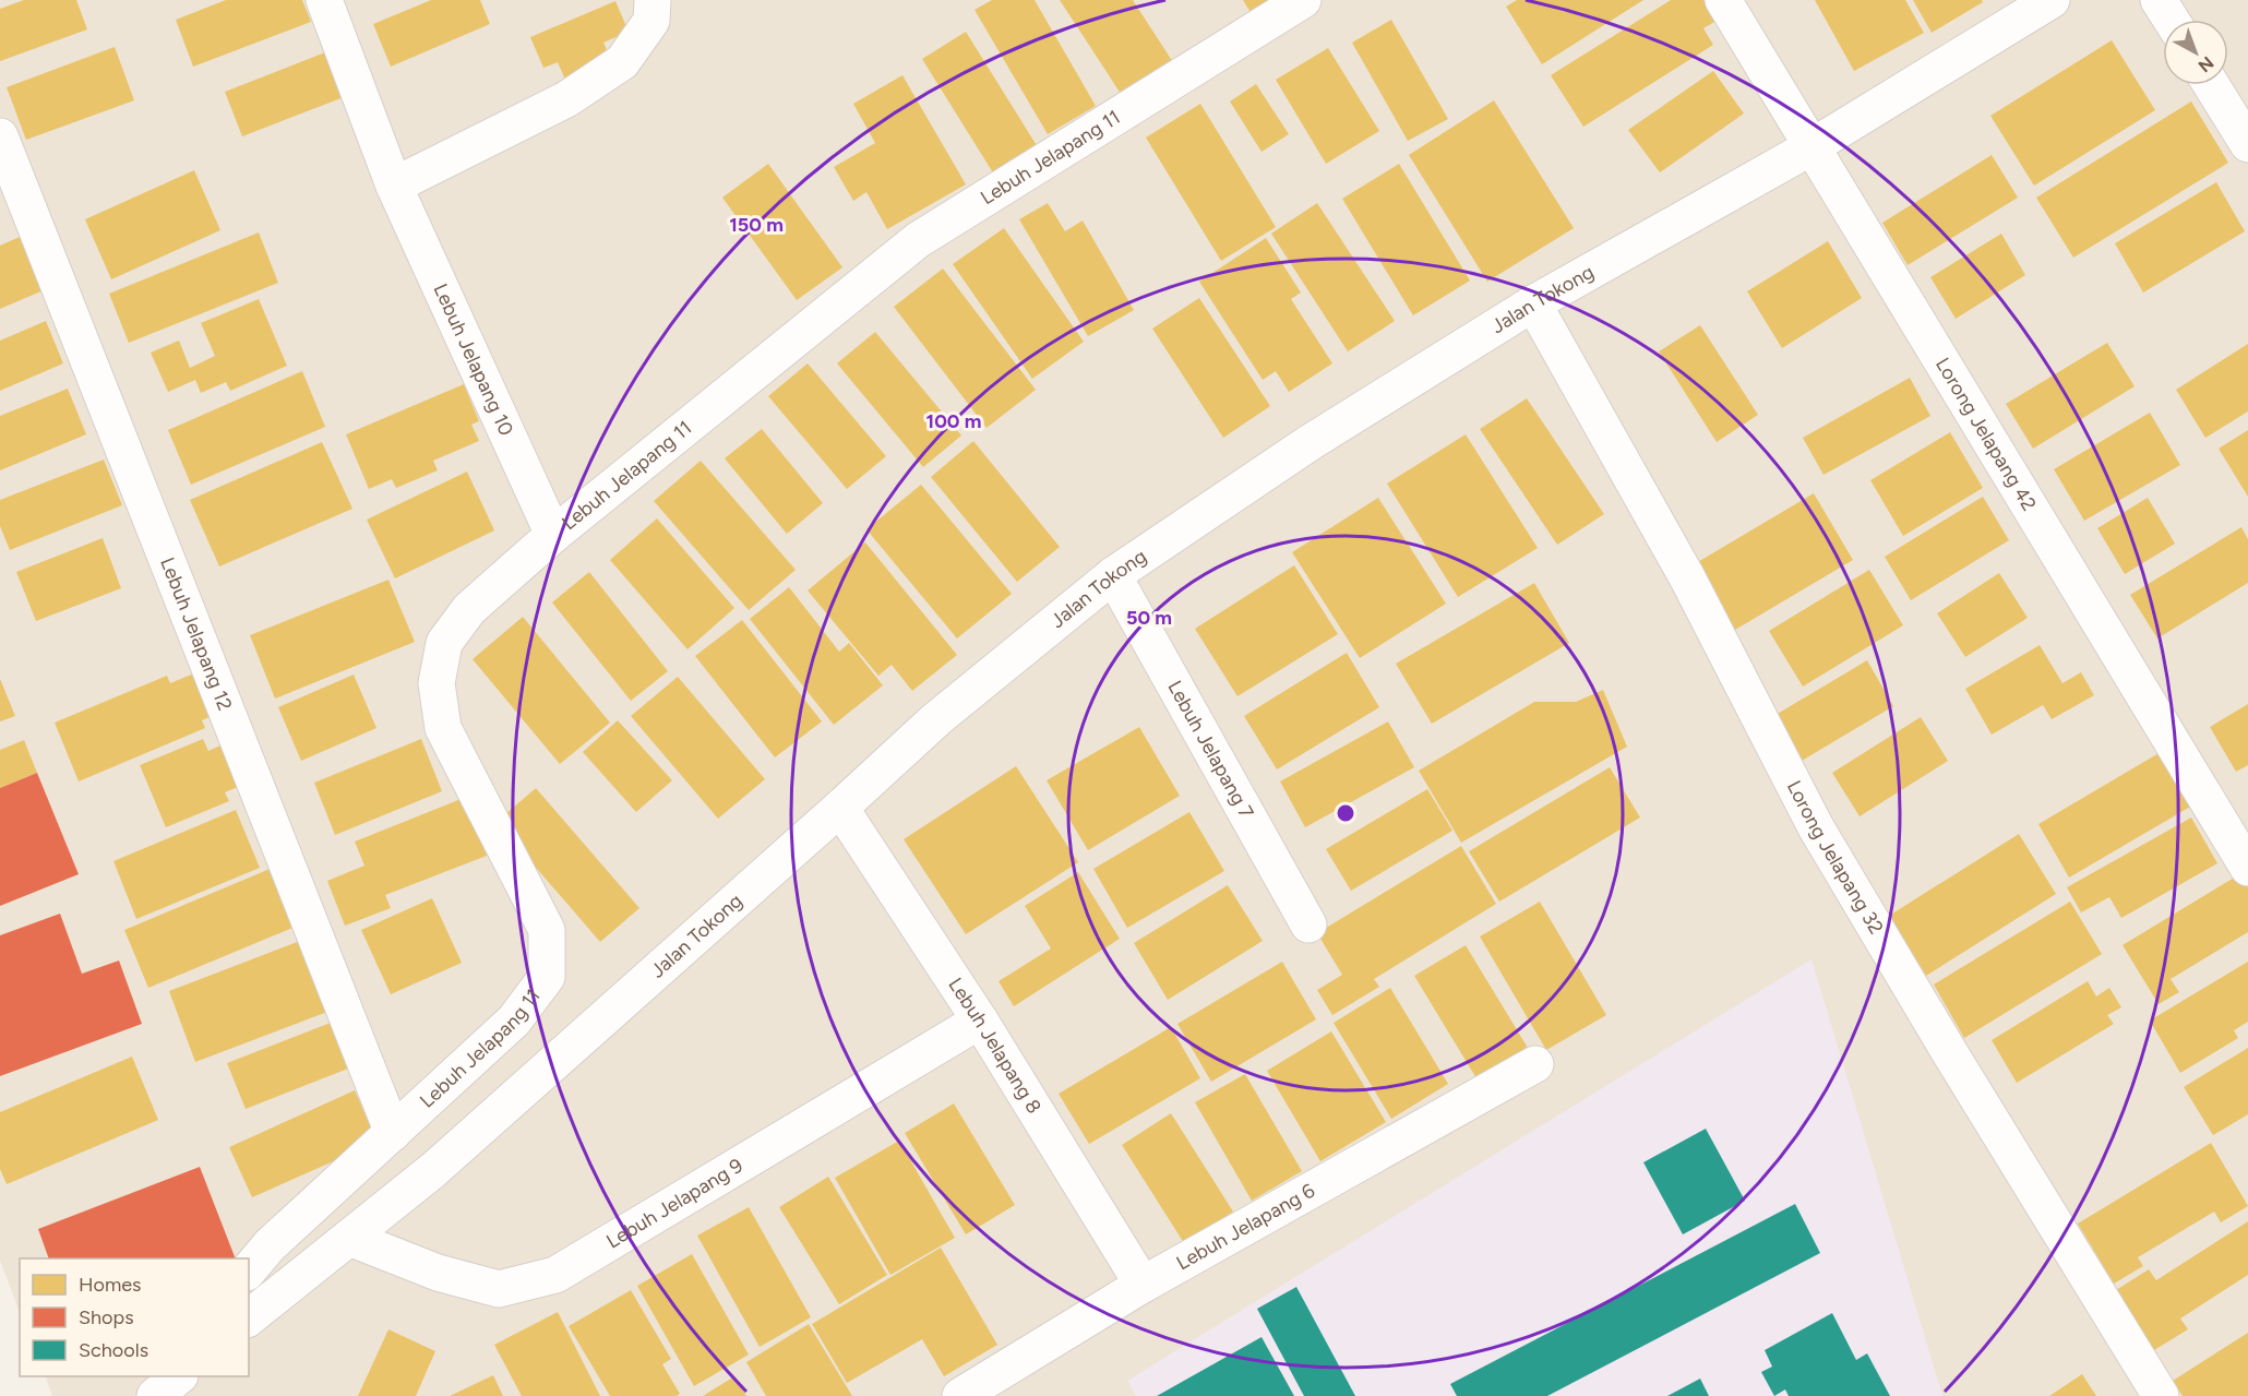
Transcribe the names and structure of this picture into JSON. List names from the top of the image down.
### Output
{
  "streets": {
    "street": [
      "Lebuh Jelapang 11",
      "Jalan Tokong",
      "Lebuh Jelapang 10",
      "Lorong Jelapang 42",
      "Lebuh Jelapang 12",
      "Lebuh Jelapang 7",
      "Lorong Jelapang 32",
      "Lebuh Jelapang 8",
      "Lebuh Jelapang 9",
      "Lebuh Jelapang 6"
    ]
  },
  "crossings": [
    ["Lebuh Jelapang 11", "Lebuh Jelapang 10"],
    ["Lebuh Jelapang 11", "Lebuh Jelapang 12"],
    ["Jalan Tokong", "Lorong Jelapang 42"],
    ["Jalan Tokong", "Lebuh Jelapang 7"],
    ["Jalan Tokong", "Lorong Jelapang 32"],
    ["Jalan Tokong", "Lebuh Jelapang 8"],
    ["Jalan Tokong", "Lebuh Jelapang 9"],
    ["Lebuh Jelapang 8", "Lebuh Jelapang 9"],
    ["Lebuh Jelapang 8", "Lebuh Jelapang 6"]
  ],
  "legend": ["Homes", "Shops", "Schools"],
  "north": "bottom right",
  "rings": ["150 m", "100 m", "50 m"]
}
